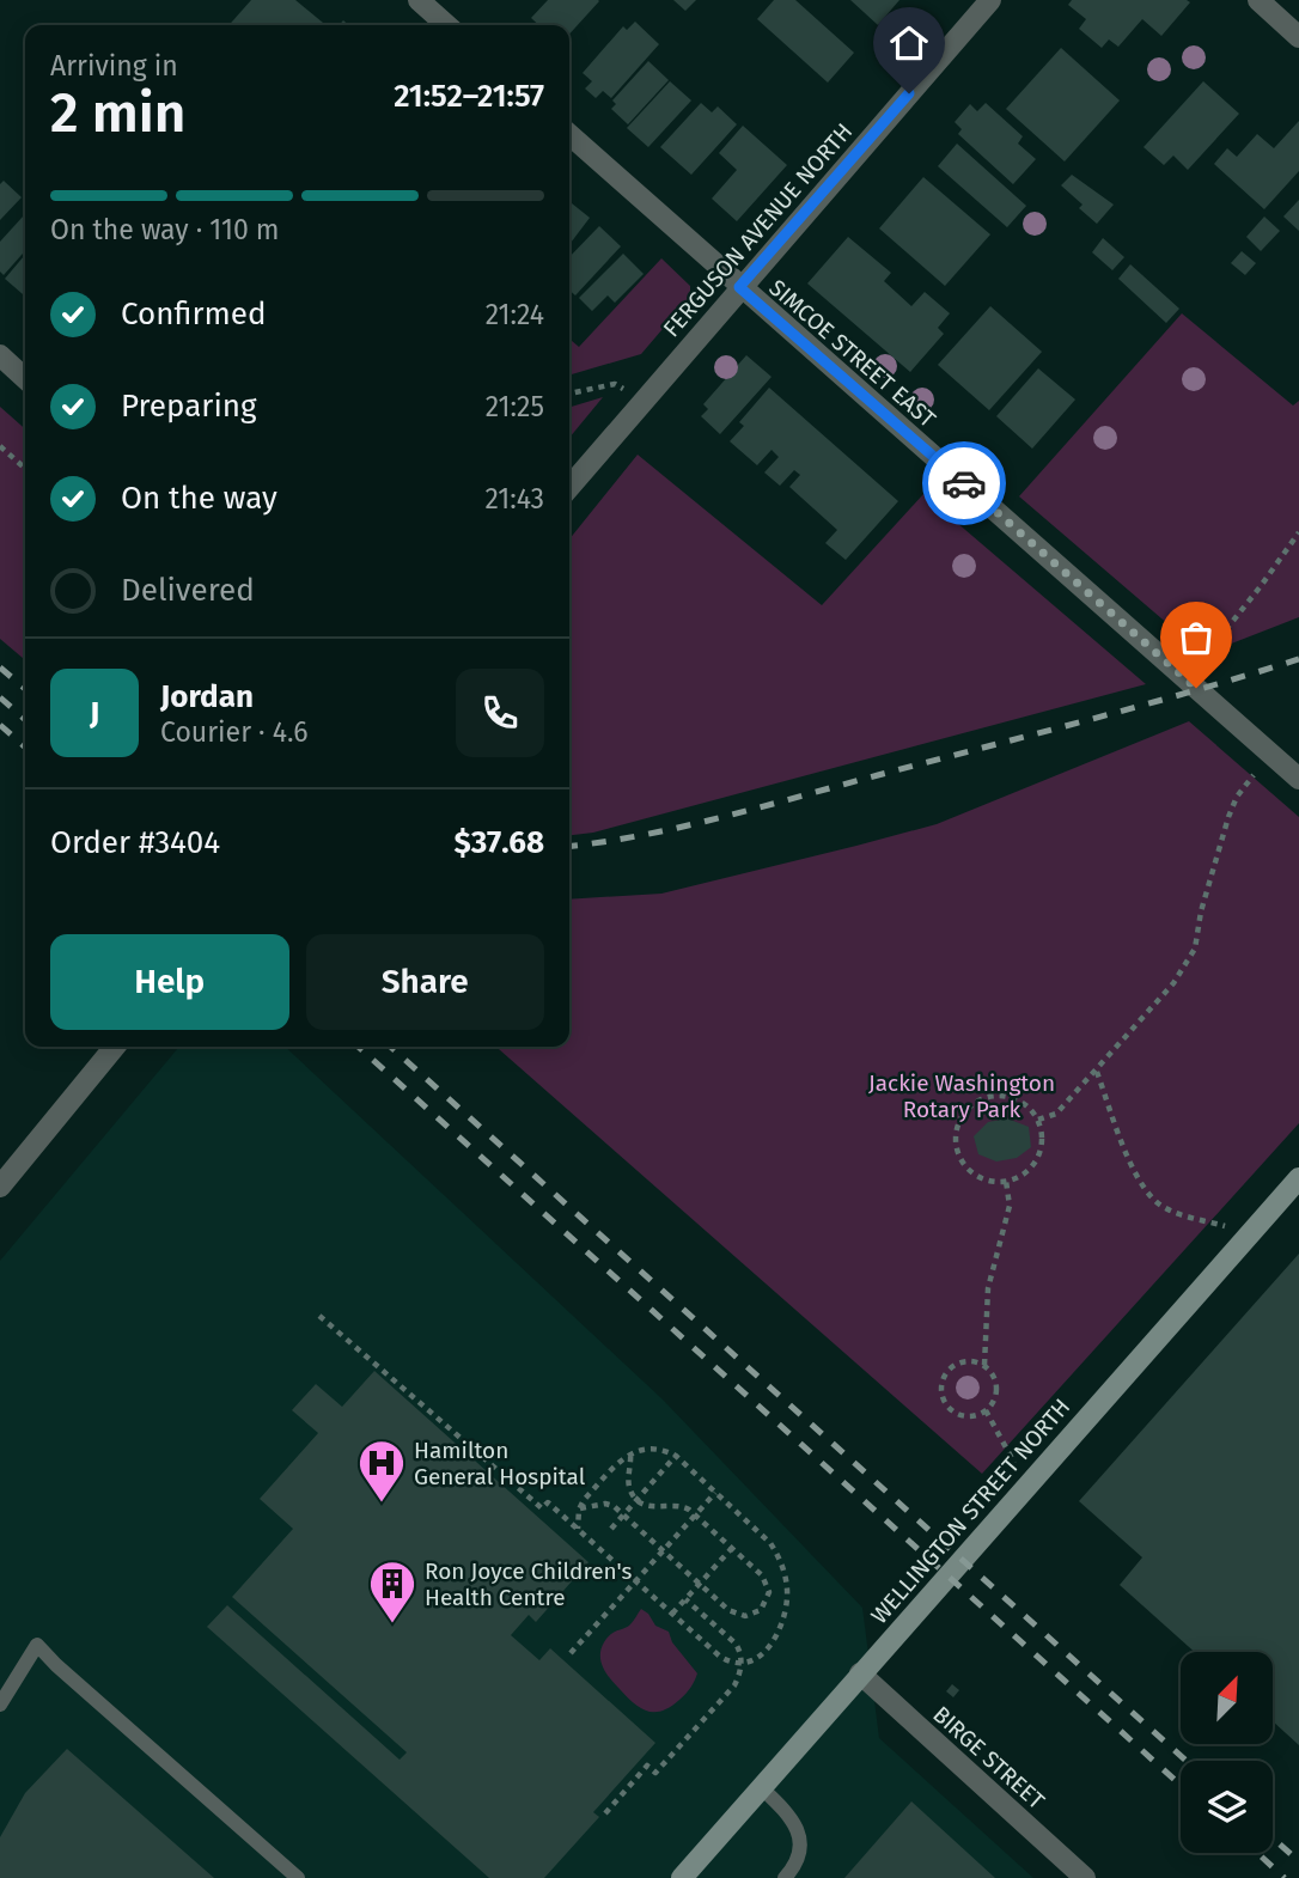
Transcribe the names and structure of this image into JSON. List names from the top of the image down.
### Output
{
  "streets": {
    "main road": ["WELLINGTON STREET NORTH"],
    "street": ["FERGUSON AVENUE NORTH", "SIMCOE STREET EAST", "BIRGE STREET"]
  },
  "crossings": [
    ["FERGUSON AVENUE NORTH", "SIMCOE STREET EAST"],
    ["WELLINGTON STREET NORTH", "BIRGE STREET"]
  ],
  "parks": ["Jackie Washington Rotary Park"],
  "places": {
    "hospital": ["Hamilton General Hospital"],
    "building": ["Ron Joyce Children's Health Centre"]
  },
  "north": "top right",
  "page": {
    "heading": ["2 min", "Arriving in", "21:52–21:57"],
    "panel": [
      "Jordan",
      "Courier · 4.6",
      "Order #3404",
      "$37.68"
    ],
    "bar": "On the way · 110 m",
    "list": [
      ["Confirmed", "21:24"],
      ["Preparing", "21:25"],
      ["On the way", "21:43"],
      "Delivered"
    ],
    "round": "J",
    "buttons": ["Help", "Share"]
  }
}
